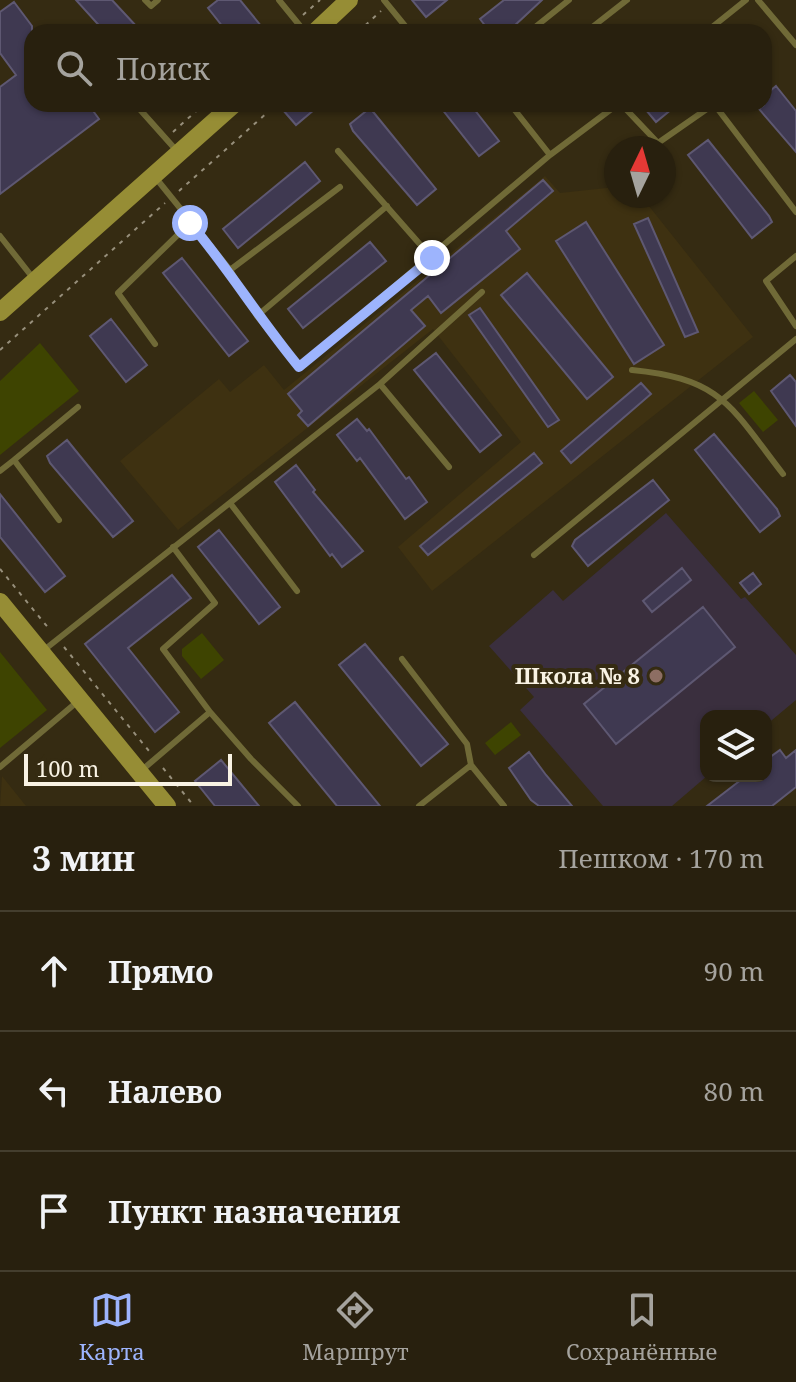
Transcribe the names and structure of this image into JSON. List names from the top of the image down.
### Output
{
  "places": ["Школа № 8"],
  "scale_bar": "100 m",
  "north": "top",
  "page": {
    "search": "Поиск",
    "scale": "100 m",
    "heading": ["3 мин", "Пешком · 170 m"],
    "list": [
      ["Прямо", "90 m"],
      ["Налево", "80 m"],
      "Пункт назначения"
    ],
    "nav": ["Карта", "Маршрут", "Сохранённые"]
  }
}
